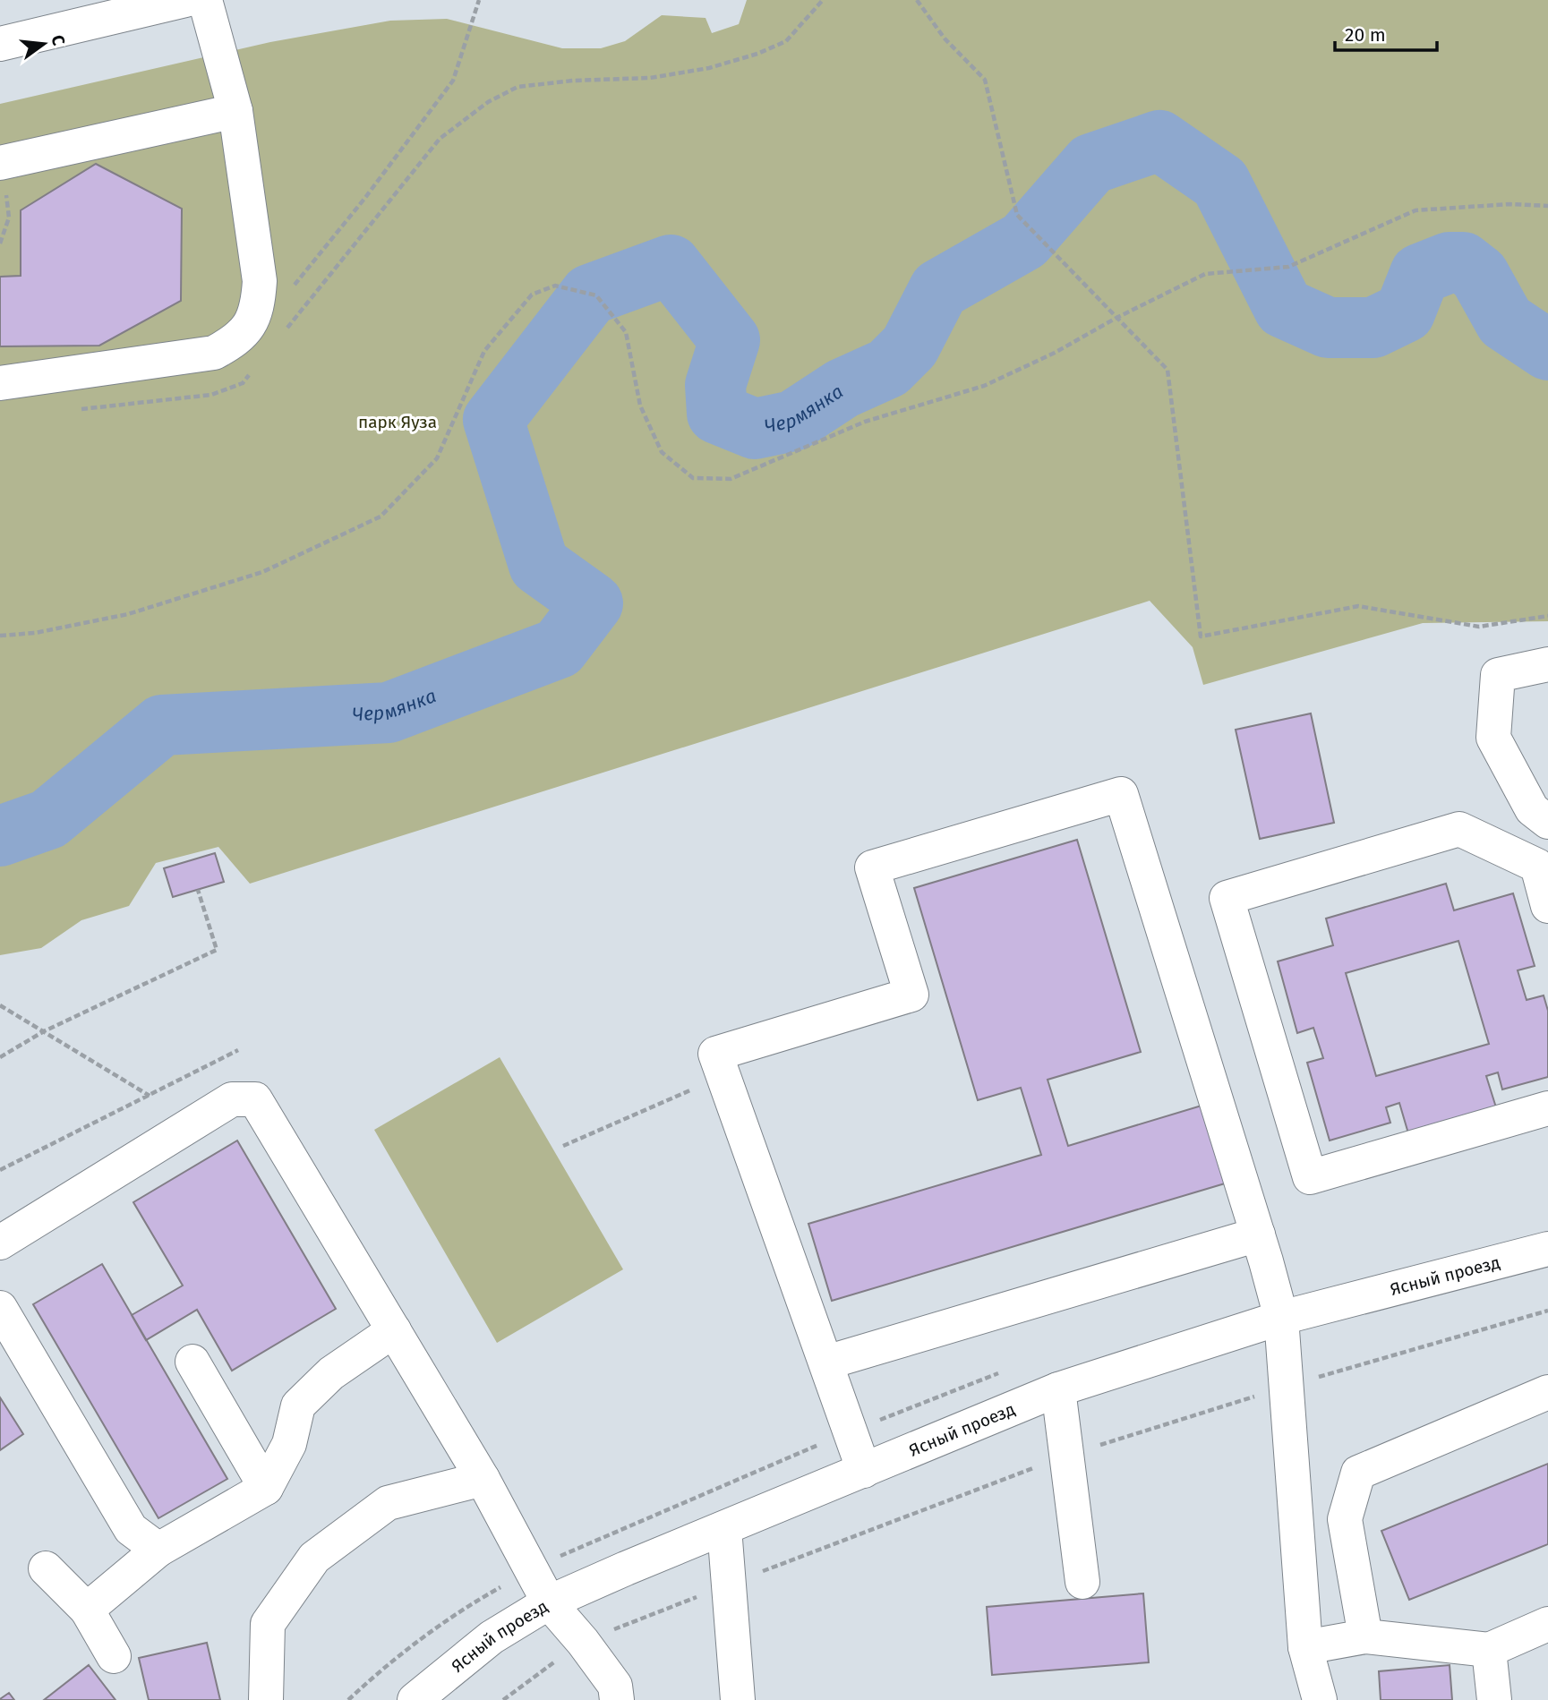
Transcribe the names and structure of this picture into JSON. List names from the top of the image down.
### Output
{
  "streets": {
    "street": ["Ясный проезд"]
  },
  "water": ["Чермянка"],
  "parks": ["парк Яуза"],
  "scale_bar": "20 m",
  "north": "right"
}
